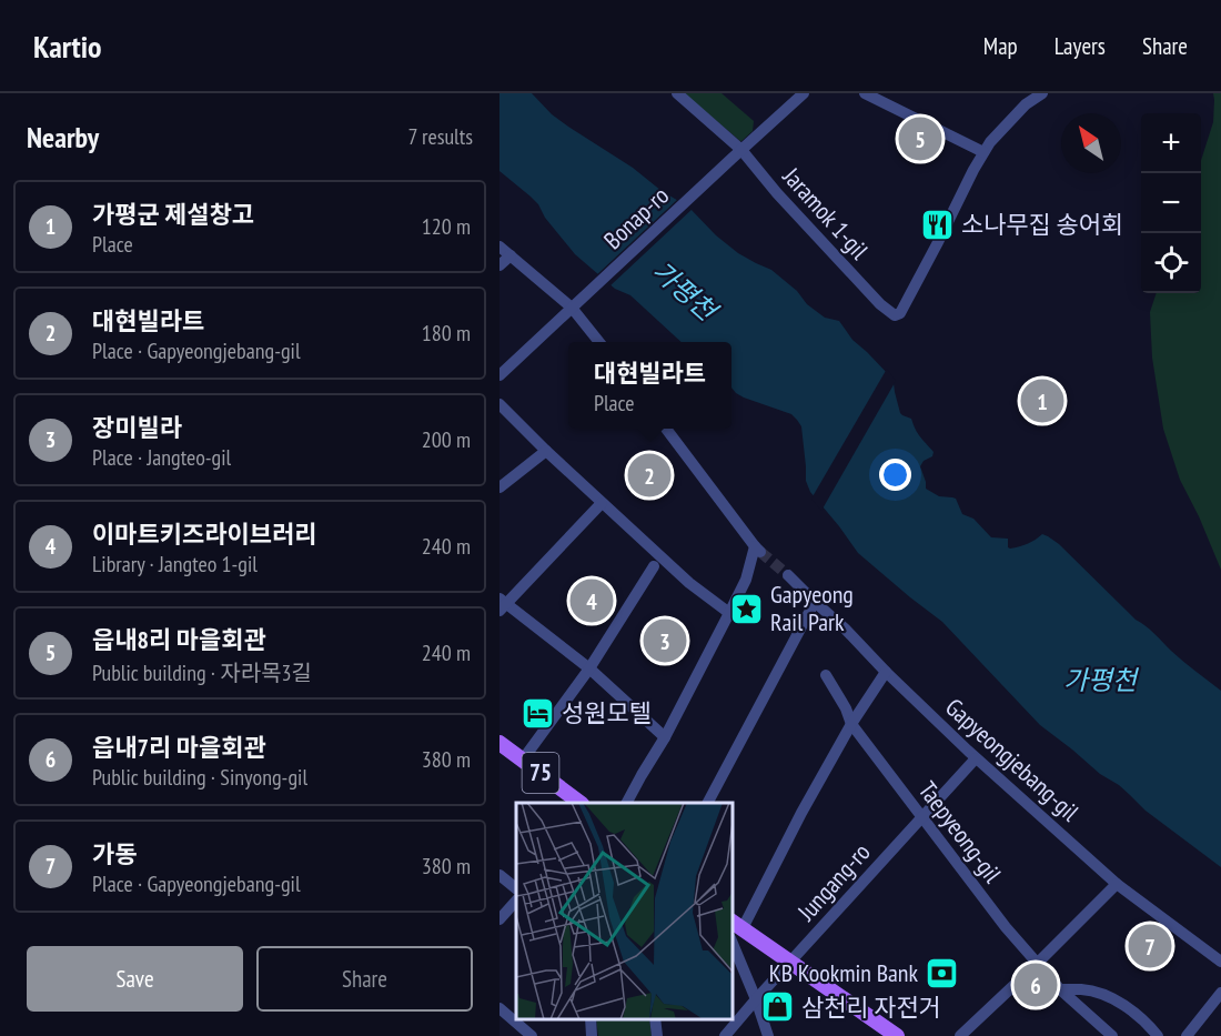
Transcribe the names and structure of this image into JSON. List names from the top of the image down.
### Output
{
  "streets": {
    "main road": ["75"],
    "street": [
      "Jaramok 1-gil",
      "Bonap-ro",
      "Gapyeongjebang-gil",
      "Taepyeong-gil",
      "Jungang-ro"
    ]
  },
  "crossings": [
    ["Jaramok 1-gil", "Bonap-ro"],
    ["Gapyeongjebang-gil", "Jungang-ro"],
    ["Taepyeong-gil", "Jungang-ro"]
  ],
  "water": ["가평천"],
  "places": {
    "restaurant": ["소나무집 송어회"],
    "place": ["Gapyeong Rail Park"],
    "hotel": ["성원모텔"],
    "bank": ["KB Kookmin Bank"],
    "shop": ["삼천리 자전거"]
  },
  "north": "top left",
  "page": {
    "header": "Kartio",
    "nav": ["Map", "Layers", "Share"],
    "heading": ["Nearby", "7 results"],
    "map_buttons": ["+", "−"],
    "pins": [
      "5",
      "1",
      "2",
      "4",
      "3",
      "7",
      "6"
    ],
    "list": [
      {
        "mark": "1",
        "name": "가평군 제설창고",
        "note": "Place",
        "value": "120 m"
      },
      {
        "mark": "2",
        "name": "대현빌라트",
        "note": "Place · Gapyeongjebang-gil",
        "value": "180 m"
      },
      {
        "mark": "3",
        "name": "장미빌라",
        "note": "Place · Jangteo-gil",
        "value": "200 m"
      },
      {
        "mark": "4",
        "name": "이마트키즈라이브러리",
        "note": "Library · Jangteo 1-gil",
        "value": "240 m"
      },
      {
        "mark": "5",
        "name": "읍내8리 마을회관",
        "note": "Public building · 자라목3길",
        "value": "240 m"
      },
      {
        "mark": "6",
        "name": "읍내7리 마을회관",
        "note": "Public building · Sinyong-gil",
        "value": "380 m"
      },
      {
        "mark": "7",
        "name": "가동",
        "note": "Place · Gapyeongjebang-gil",
        "value": "380 m"
      }
    ],
    "popup": ["대현빌라트", "Place"],
    "buttons": ["Save", "Share"]
  }
}
